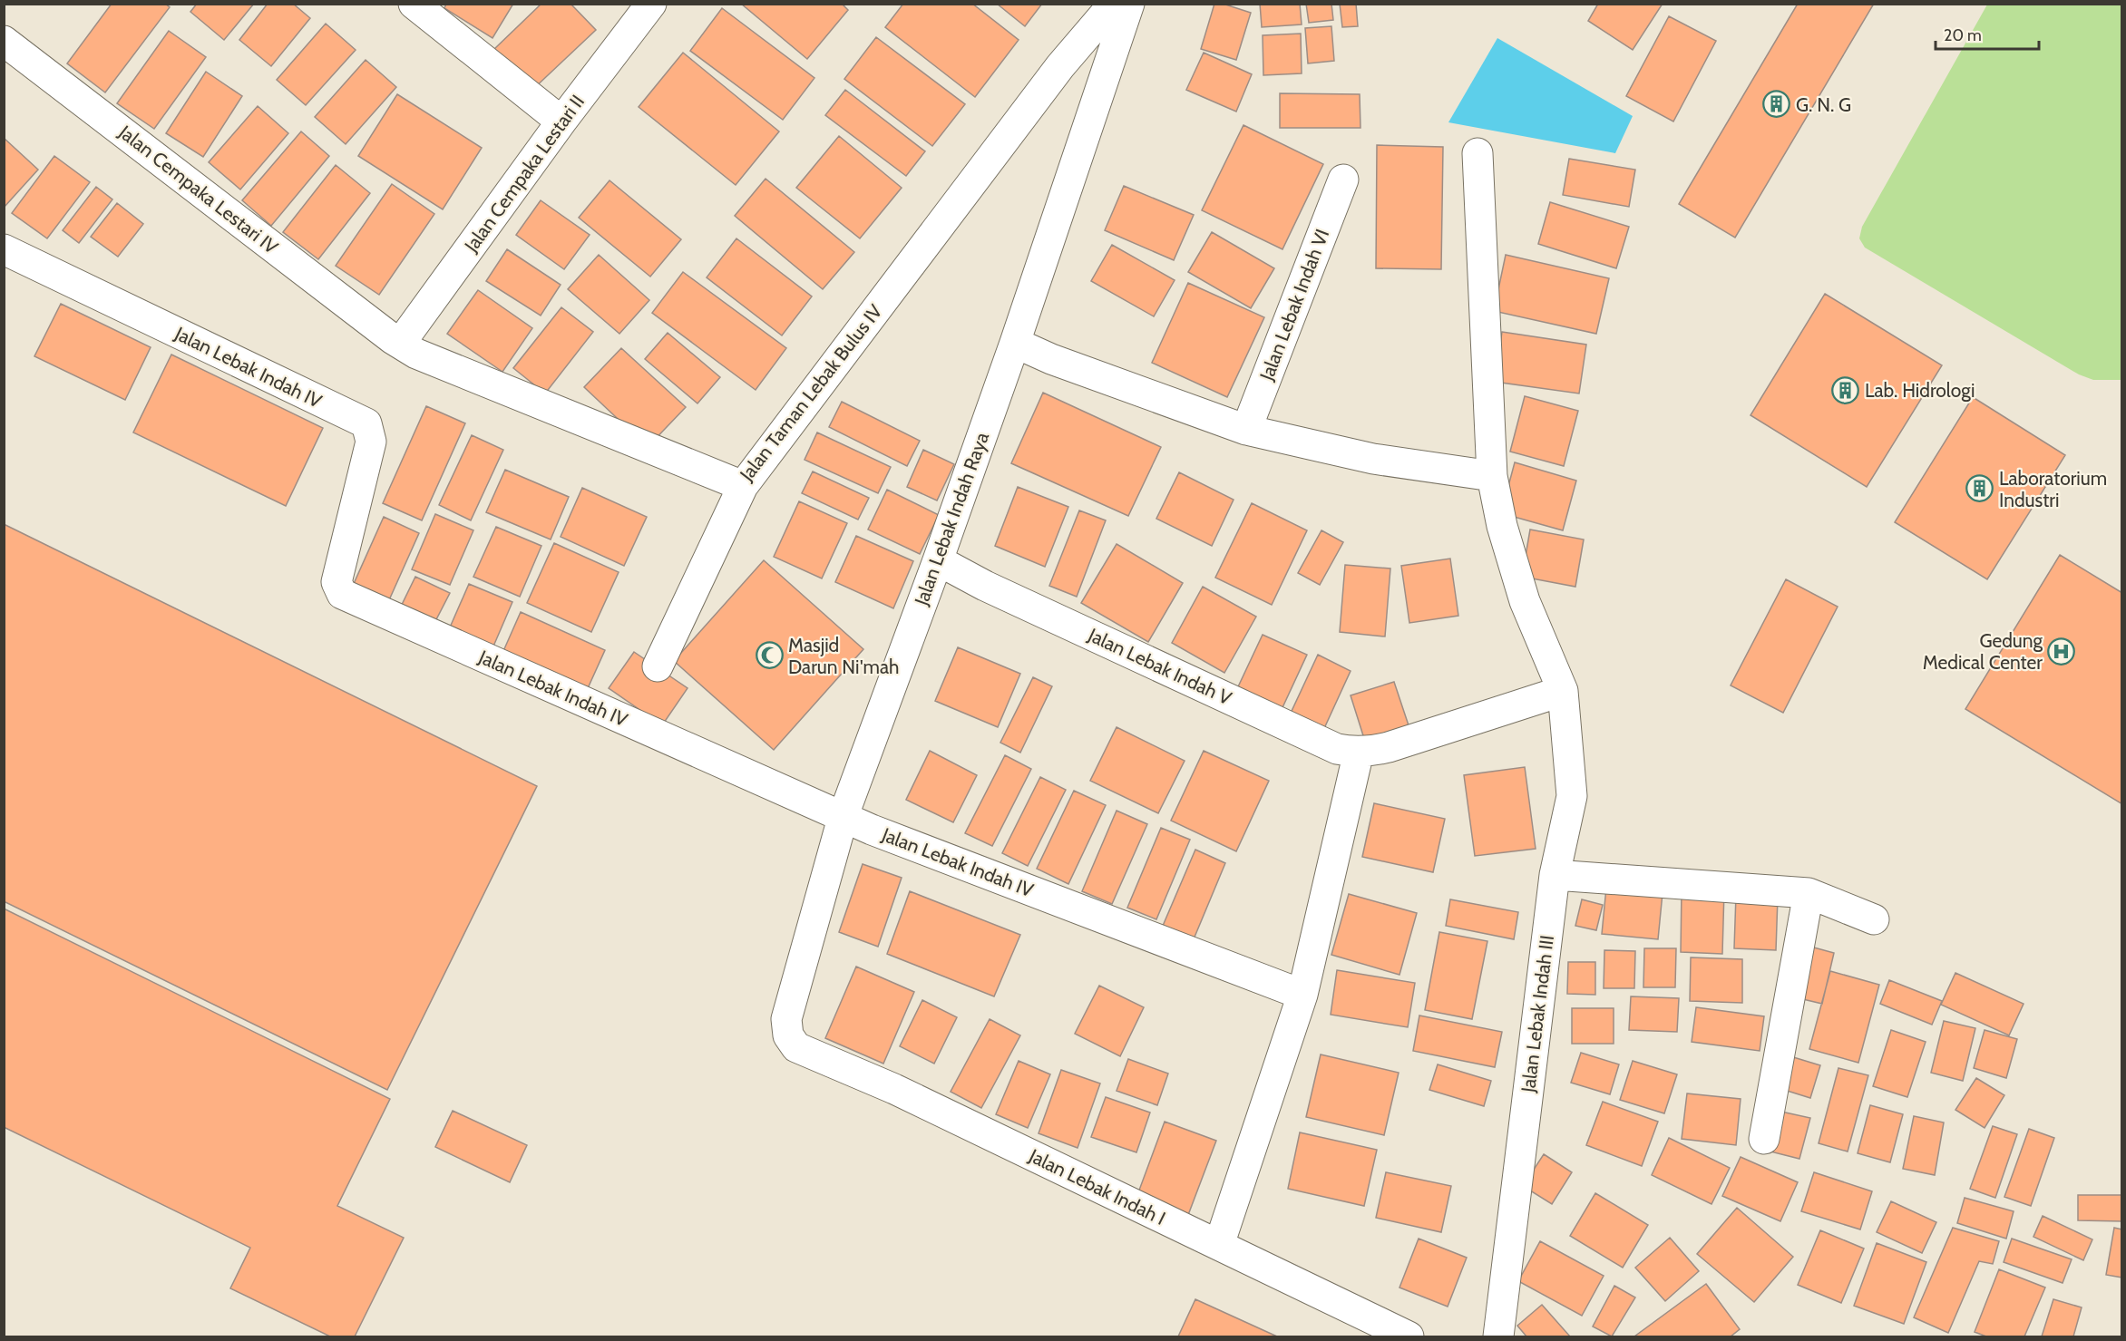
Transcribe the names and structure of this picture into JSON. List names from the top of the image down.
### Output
{
  "streets": {
    "street": [
      "Jalan Cempaka Lestari II",
      "Jalan Cempaka Lestari IV",
      "Jalan Lebak Indah VI",
      "Jalan Lebak Indah IV",
      "Jalan Taman Lebak Bulus IV",
      "Jalan Lebak Indah Raya",
      "Jalan Lebak Indah V",
      "Jalan Lebak Indah III",
      "Jalan Lebak Indah I"
    ]
  },
  "crossings": [
    ["Jalan Cempaka Lestari II", "Jalan Cempaka Lestari IV"],
    ["Jalan Cempaka Lestari II", "Jalan Taman Lebak Bulus IV"],
    ["Jalan Cempaka Lestari IV", "Jalan Taman Lebak Bulus IV"],
    ["Jalan Lebak Indah IV", "Jalan Lebak Indah Raya"],
    ["Jalan Lebak Indah Raya", "Jalan Lebak Indah V"],
    ["Jalan Lebak Indah Raya", "Jalan Lebak Indah I"],
    ["Jalan Lebak Indah V", "Jalan Lebak Indah III"]
  ],
  "places": {
    "building": ["G. N. G", "Lab. Hidrologi", "Laboratorium Industri"],
    "hospital": ["Gedung Medical Center"],
    "mosque": ["Masjid Darun Ni'mah"]
  },
  "scale_bar": "20 m"
}
